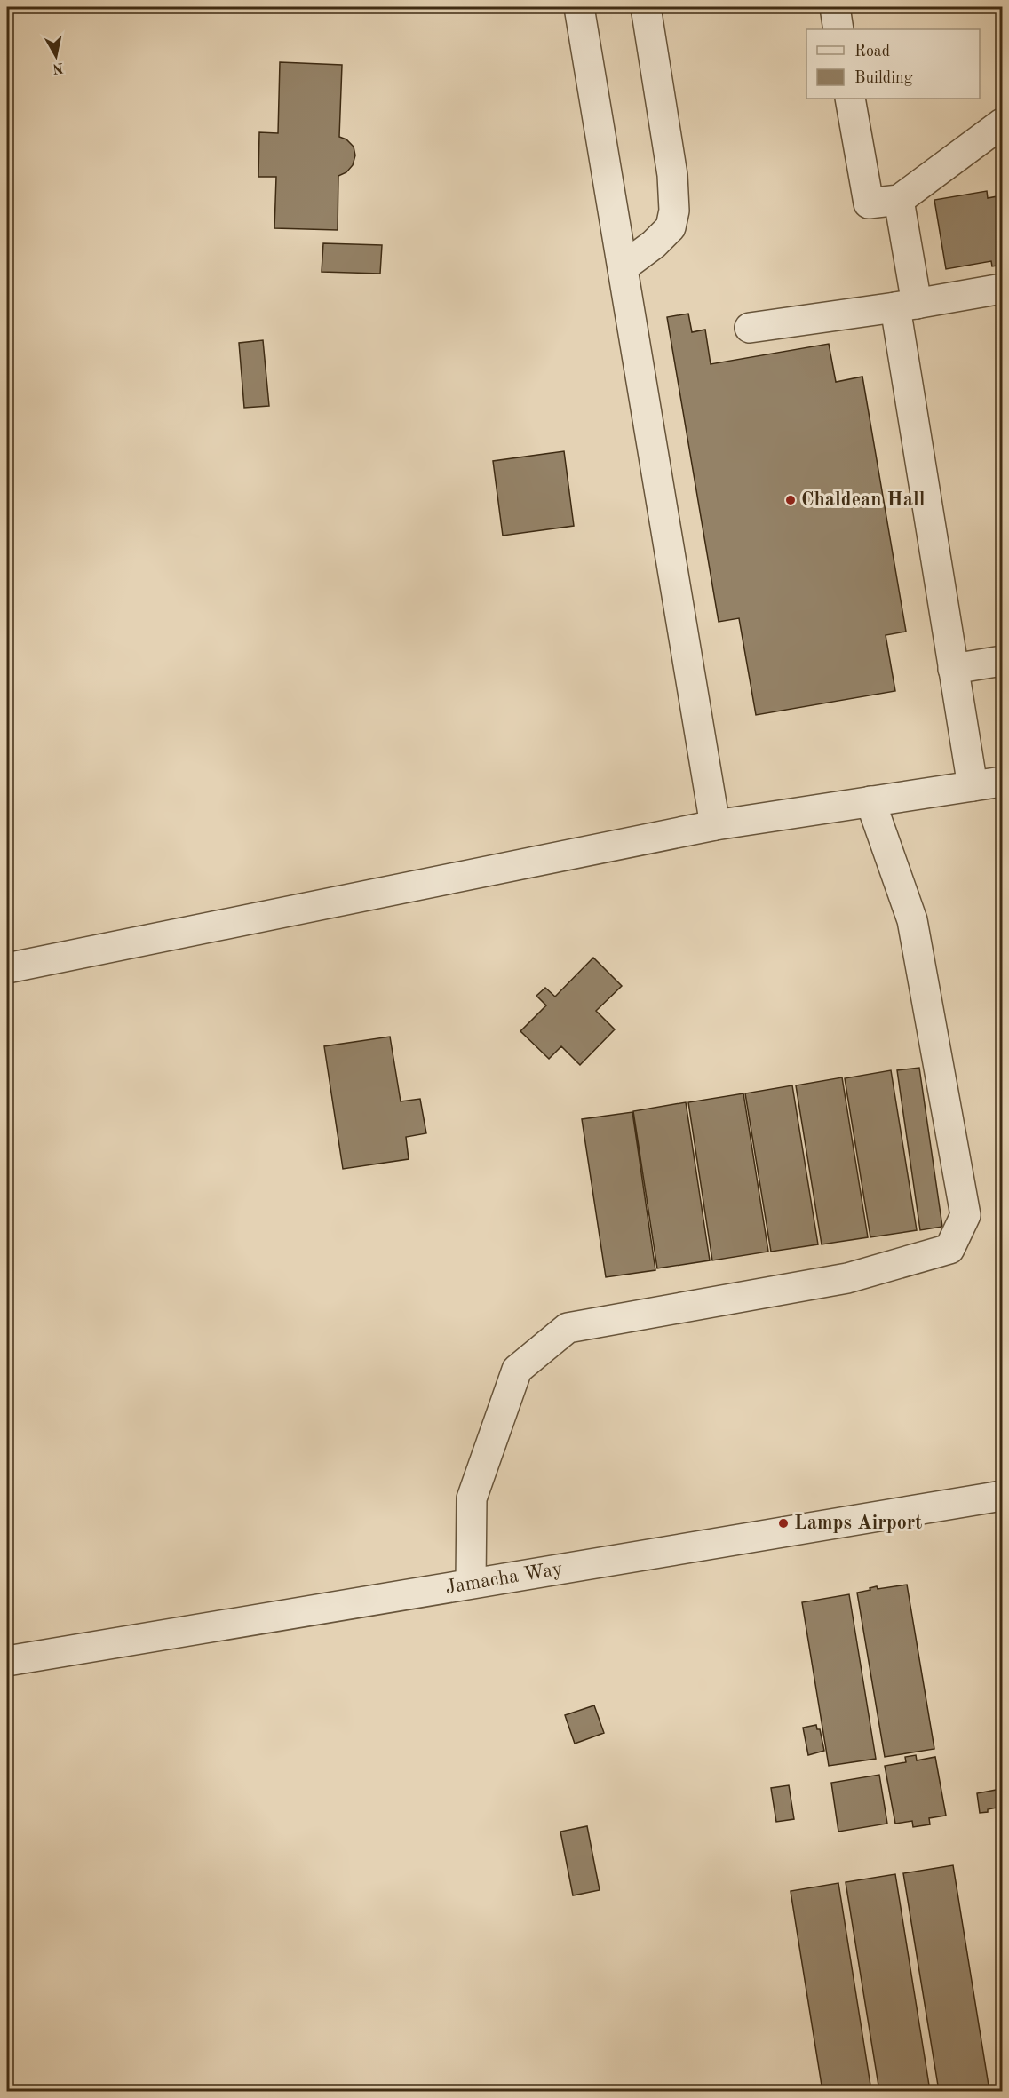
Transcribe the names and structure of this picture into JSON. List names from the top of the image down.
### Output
{
  "streets": {
    "street": ["Jamacha Way"]
  },
  "places": ["Chaldean Hall", "Lamps Airport"],
  "legend": ["Road", "Building"],
  "north": "bottom"
}
